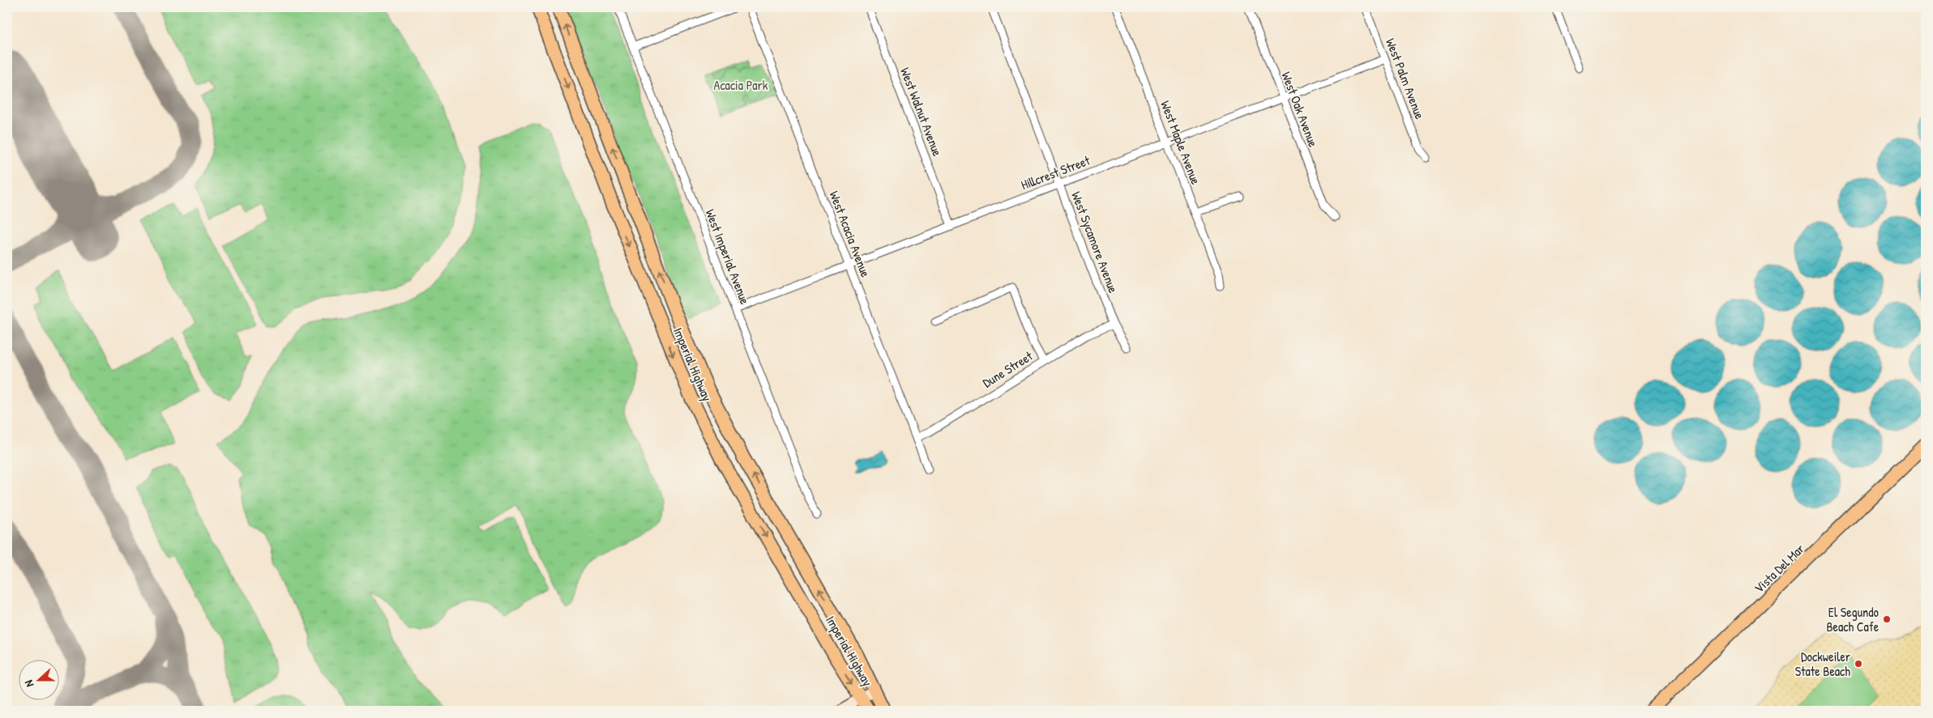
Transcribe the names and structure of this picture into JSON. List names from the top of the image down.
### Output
{
  "streets": {
    "main road": ["Imperial Highway", "Vista Del Mar"],
    "street": [
      "West Palm Avenue",
      "West Oak Avenue",
      "West Walnut Avenue",
      "West Maple Avenue",
      "Hillcrest Street",
      "West Acacia Avenue",
      "West Sycamore Avenue",
      "West Imperial Avenue",
      "Dune Street"
    ]
  },
  "crossings": [
    ["West Palm Avenue", "Hillcrest Street"],
    ["West Oak Avenue", "Hillcrest Street"],
    ["West Walnut Avenue", "Hillcrest Street"],
    ["West Maple Avenue", "Hillcrest Street"],
    ["Hillcrest Street", "West Acacia Avenue"],
    ["Hillcrest Street", "West Sycamore Avenue"],
    ["Hillcrest Street", "West Imperial Avenue"],
    ["West Acacia Avenue", "Dune Street"],
    ["West Sycamore Avenue", "Dune Street"]
  ],
  "parks": ["Acacia Park"],
  "places": ["El Segundo Beach Cafe", "Dockweiler State Beach"],
  "north": "left"
}
